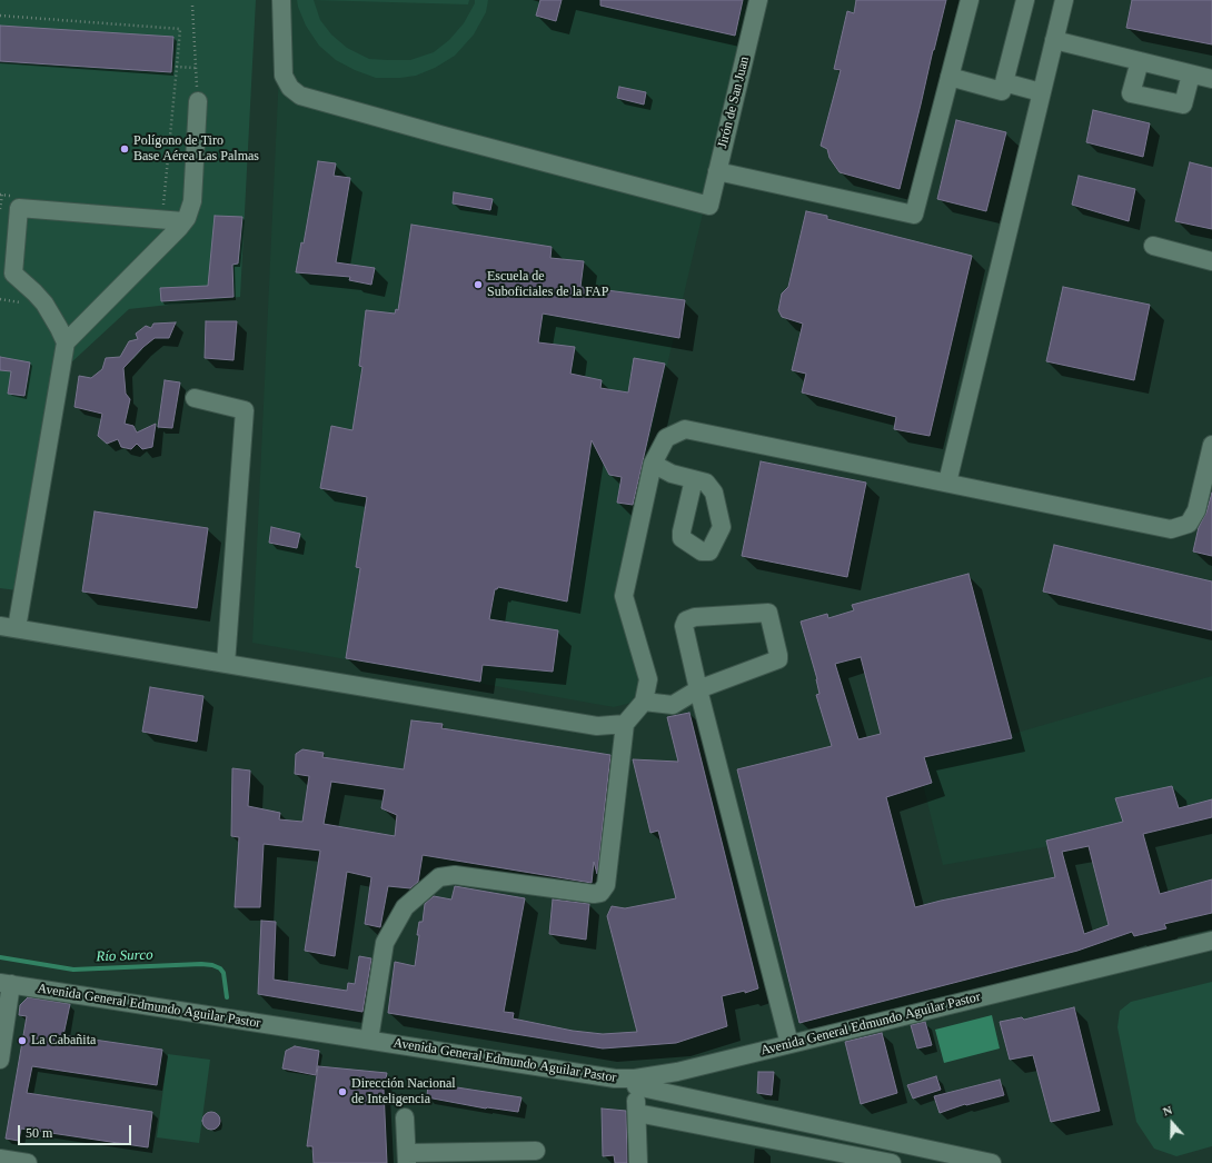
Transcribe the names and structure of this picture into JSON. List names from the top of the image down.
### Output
{
  "streets": {
    "street": ["Jirón de San Juan", "Avenida General Edmundo Aguilar Pastor"]
  },
  "water": ["Río Surco"],
  "places": [
    "Polígono de Tiro Base Aérea Las Palmas",
    "Escuela de Suboficiales de la FAP",
    "La Cabañita",
    "Dirección Nacional de Inteligencia"
  ],
  "scale_bar": "50 m",
  "north": "top"
}
